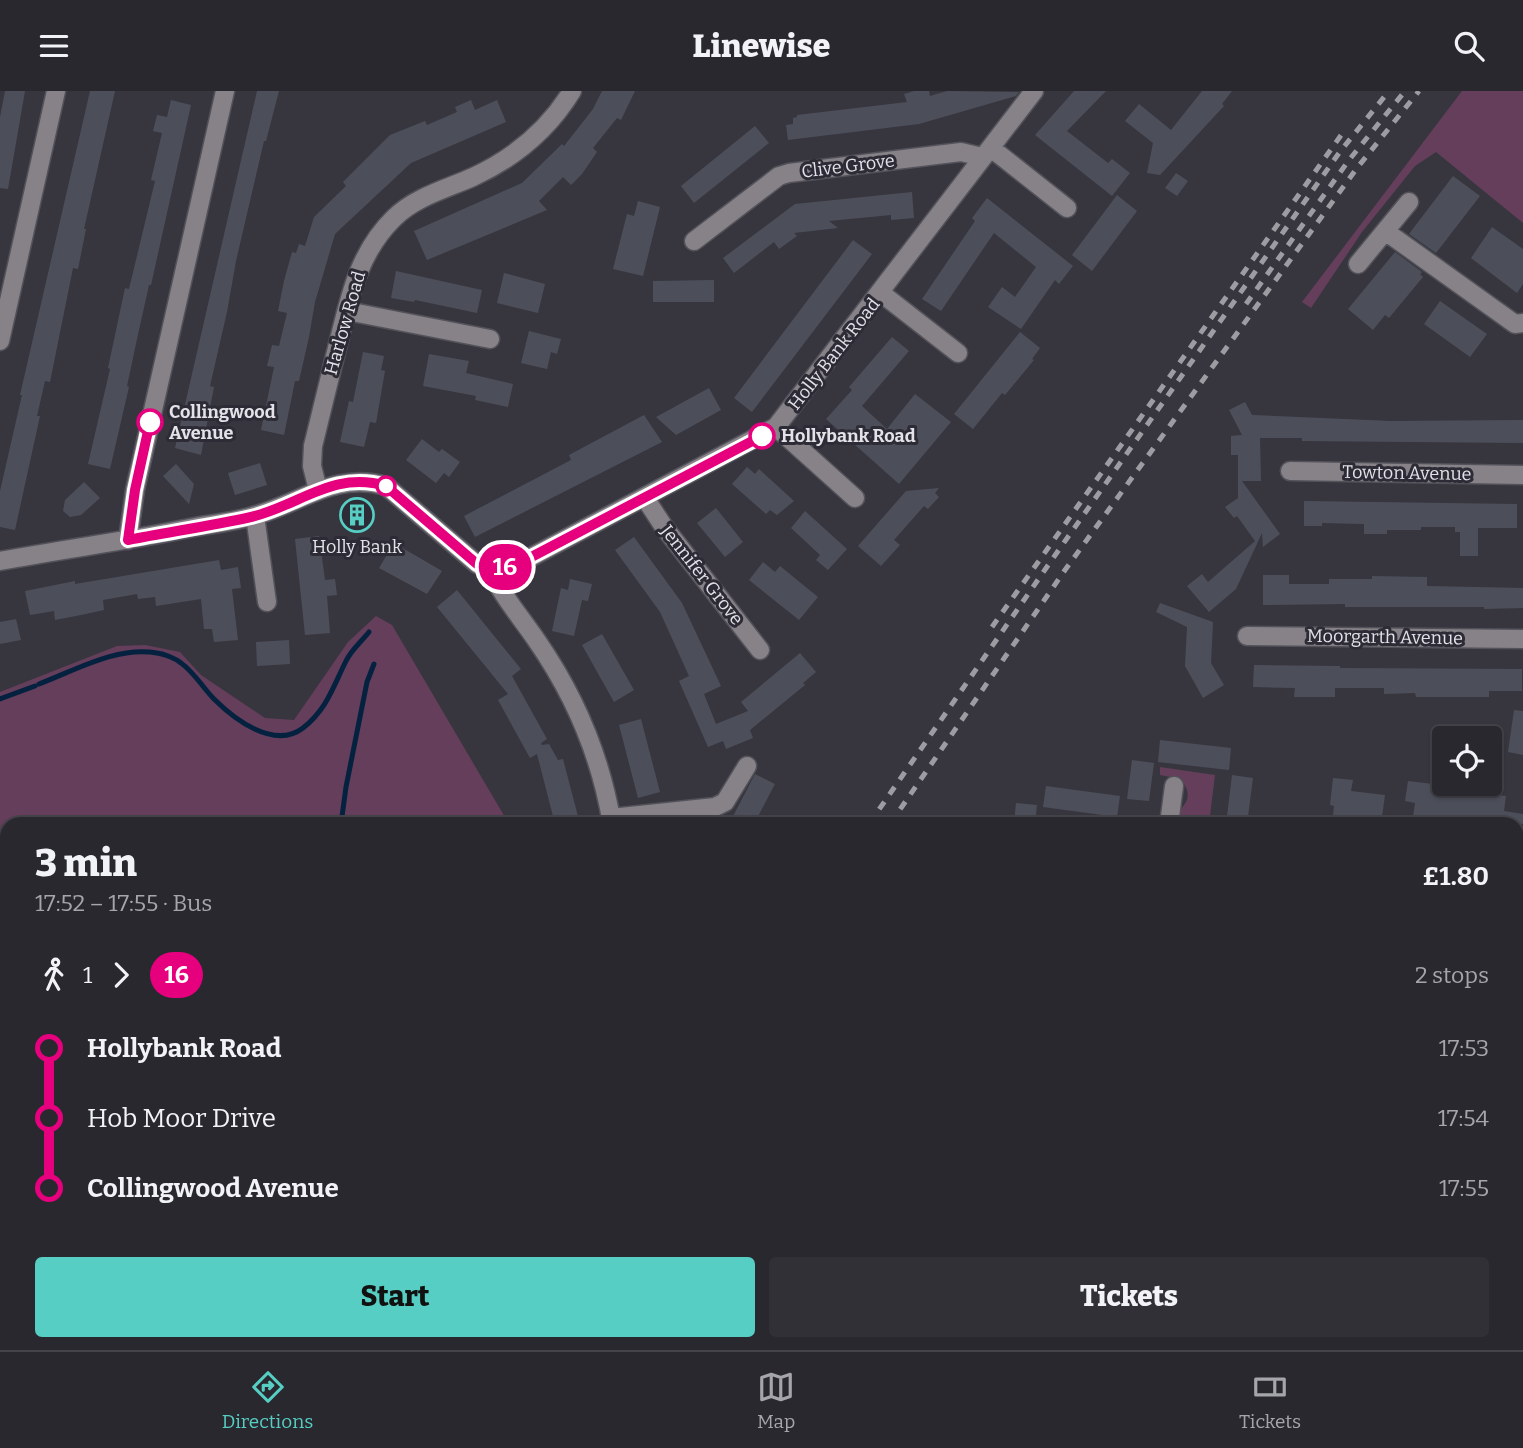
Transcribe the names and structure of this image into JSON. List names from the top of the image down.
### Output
{
  "streets": {
    "street": [
      "Clive Grove",
      "Harlow Road",
      "Holly Bank Road",
      "Towton Avenue",
      "Jennifer Grove",
      "Moorgarth Avenue"
    ]
  },
  "crossings": [
    ["Clive Grove", "Holly Bank Road"],
    ["Holly Bank Road", "Jennifer Grove"]
  ],
  "places": {
    "other": ["Collingwood Avenue", "Hollybank Road"],
    "building": ["Holly Bank"]
  },
  "lines": ["bus line 16"],
  "page": {
    "header": "Linewise",
    "on_map": "16",
    "heading": ["3 min", "17:52 – 17:55 · Bus", "£1.80"],
    "legs": ["1", "16", "2 stops"],
    "list": [
      {
        "name": "Hollybank Road",
        "value": "17:53"
      },
      {
        "name": "Hob Moor Drive",
        "value": "17:54"
      },
      {
        "name": "Collingwood Avenue",
        "value": "17:55"
      }
    ],
    "buttons": ["Start", "Tickets"],
    "tabs": ["Directions", "Map", "Tickets"]
  }
}
